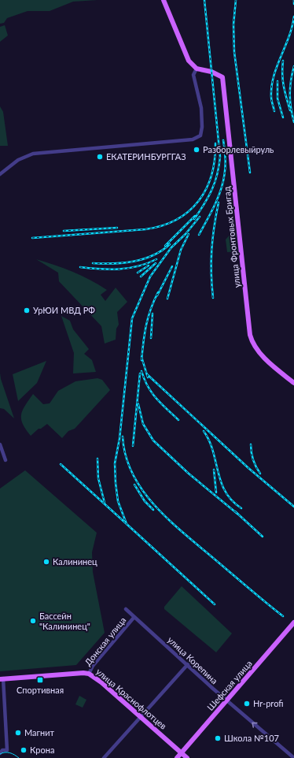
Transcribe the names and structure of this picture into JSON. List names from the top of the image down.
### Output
{
  "streets": {
    "main road": ["улица Фронтовых Бригад", "Шефская улица", "улица Краснофлотцев"],
    "street": ["Донская улица", "улица Корепина"]
  },
  "crossings": [
    ["Донская улица", "улица Корепина"],
    ["Донская улица", "улица Краснофлотцев"],
    ["улица Корепина", "Шефская улица"],
    ["Шефская улица", "улица Краснофлотцев"]
  ],
  "one_way": ["улица Корепина"],
  "places": {
    "other": [
      "Разборлевыйруль",
      "ЕКАТЕРИНБУРГГАЗ",
      "УрЮИ МВД РФ",
      "Калининец",
      "Бассейн \"Калининец\"",
      "Hr-profi",
      "Магнит",
      "Школа №107",
      "Крона"
    ],
    "transit": ["Спортивная"]
  }
}
